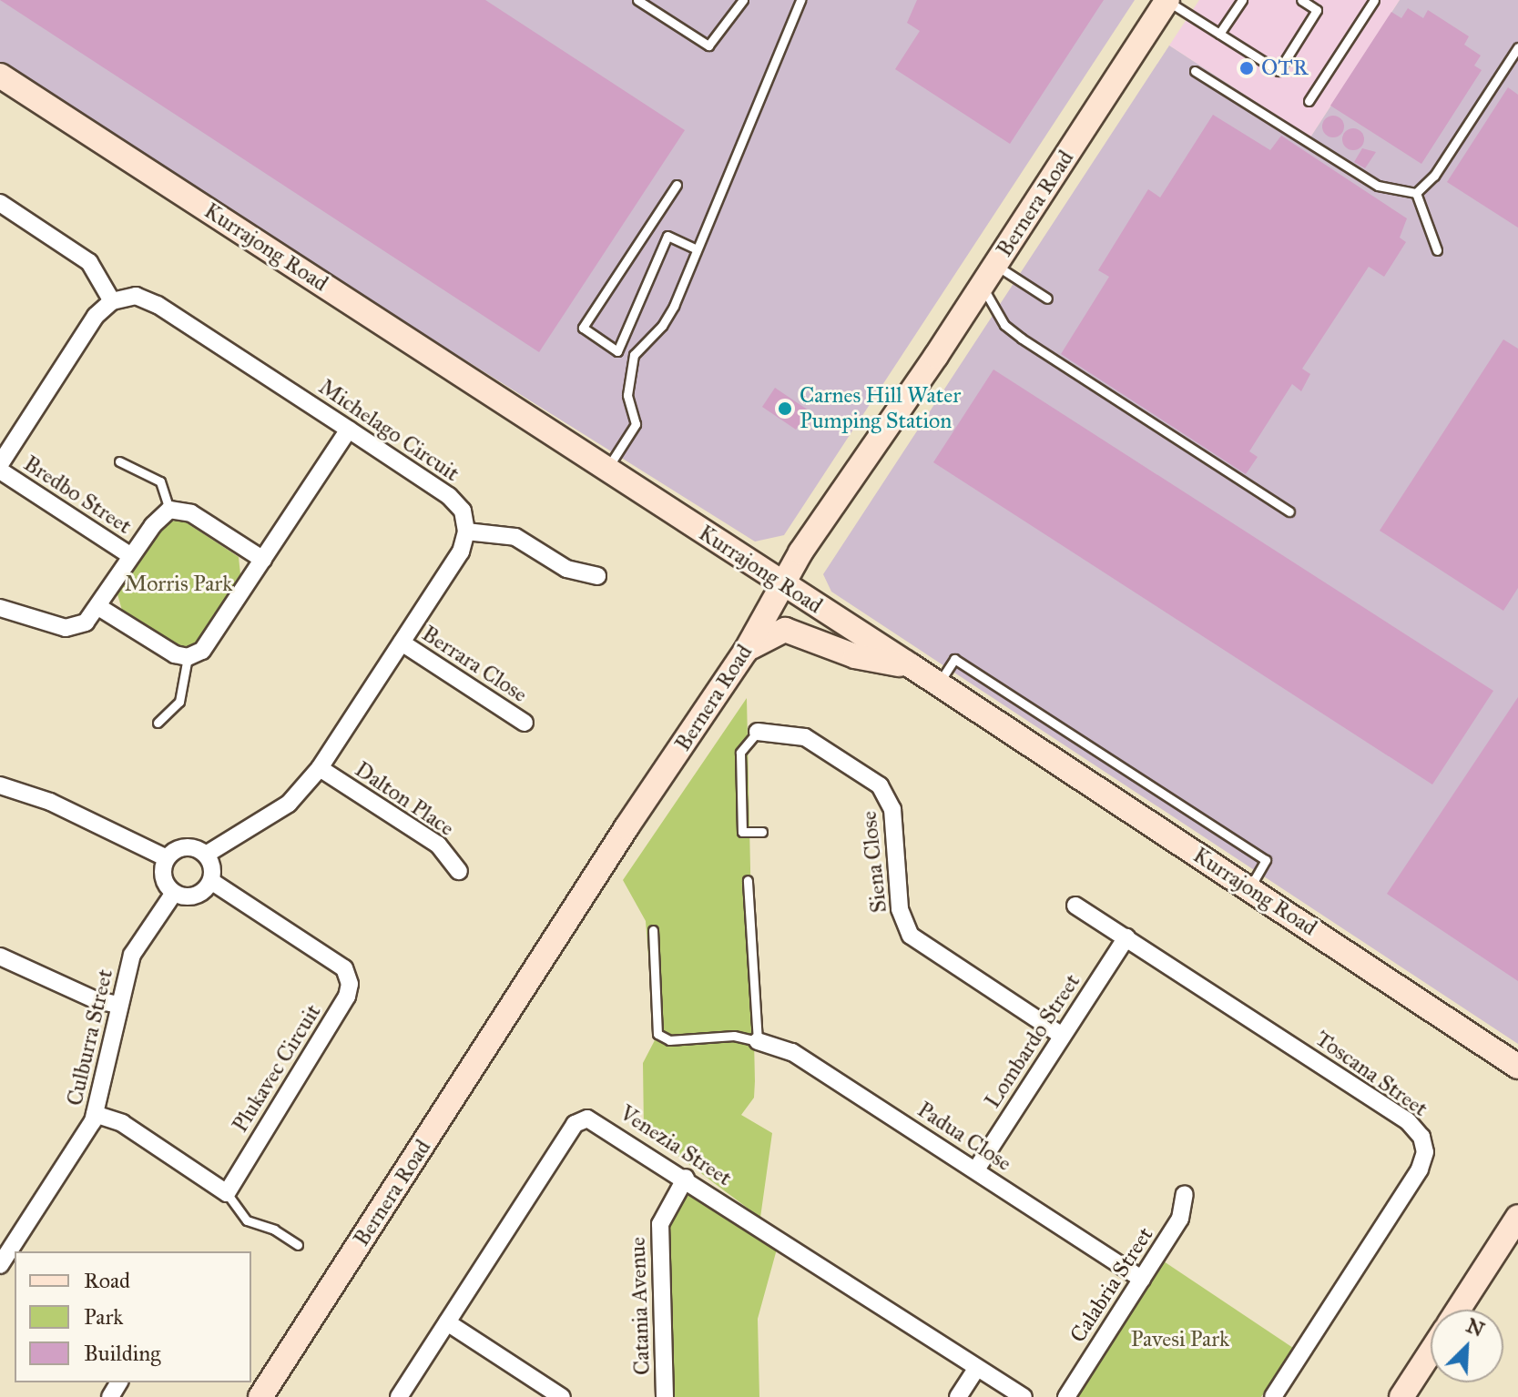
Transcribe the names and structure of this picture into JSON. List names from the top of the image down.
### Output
{
  "streets": {
    "main road": ["Bernera Road", "Kurrajong Road"],
    "street": [
      "Michelago Circuit",
      "Bredbo Street",
      "Berrara Close",
      "Dalton Place",
      "Siena Close",
      "Culburra Street",
      "Lombardo Street",
      "Plukavec Circuit",
      "Toscana Street",
      "Padua Close",
      "Venezia Street",
      "Calabria Street",
      "Catania Avenue"
    ]
  },
  "crossings": [
    ["Bernera Road", "Kurrajong Road"],
    ["Siena Close", "Lombardo Street"],
    ["Culburra Street", "Plukavec Circuit"],
    ["Lombardo Street", "Toscana Street"],
    ["Lombardo Street", "Padua Close"],
    ["Padua Close", "Calabria Street"],
    ["Venezia Street", "Catania Avenue"]
  ],
  "parks": ["Morris Park", "Pavesi Park"],
  "places": ["OTR", "Carnes Hill Water Pumping Station"],
  "legend": ["Road", "Park", "Building"],
  "north": "top right"
}
